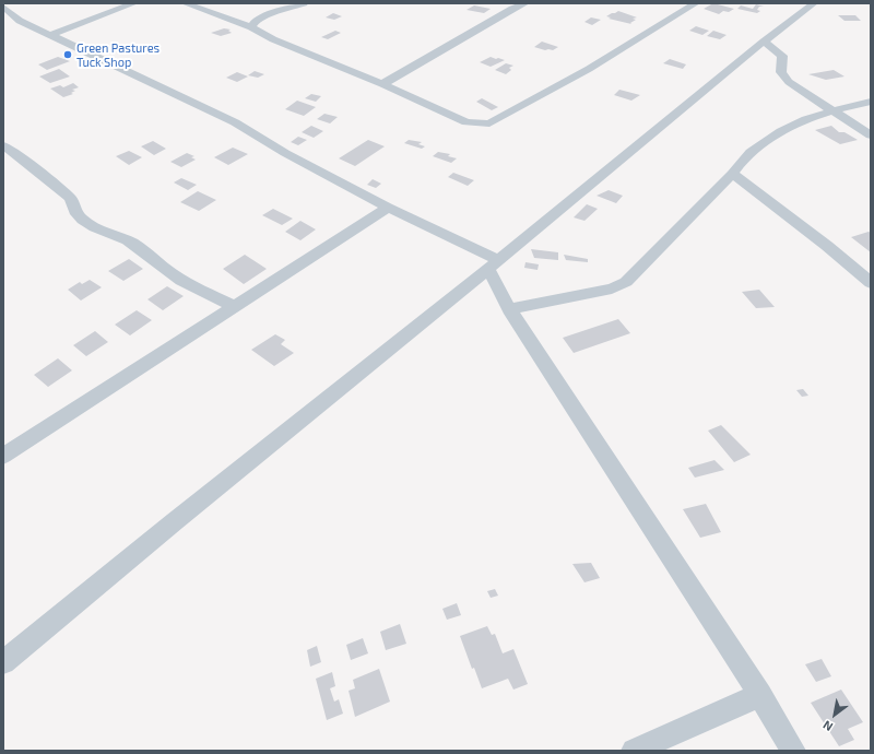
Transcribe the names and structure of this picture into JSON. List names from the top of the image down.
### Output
{
  "places": ["Green Pastures Tuck Shop"],
  "north": "bottom left"
}
